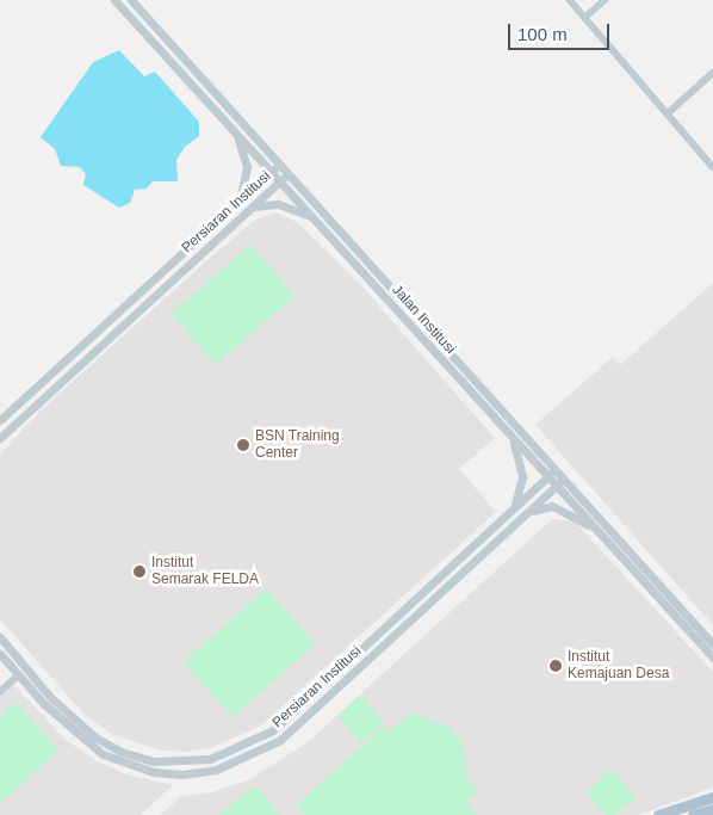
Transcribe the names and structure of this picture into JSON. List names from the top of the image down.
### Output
{
  "streets": {
    "street": ["Persiaran Institusi", "Jalan Institusi"]
  },
  "crossings": [
    ["Persiaran Institusi", "Jalan Institusi"]
  ],
  "places": ["BSN Training Center", "Institut Semarak FELDA", "Institut Kemajuan Desa"],
  "scale_bar": "100 m"
}
